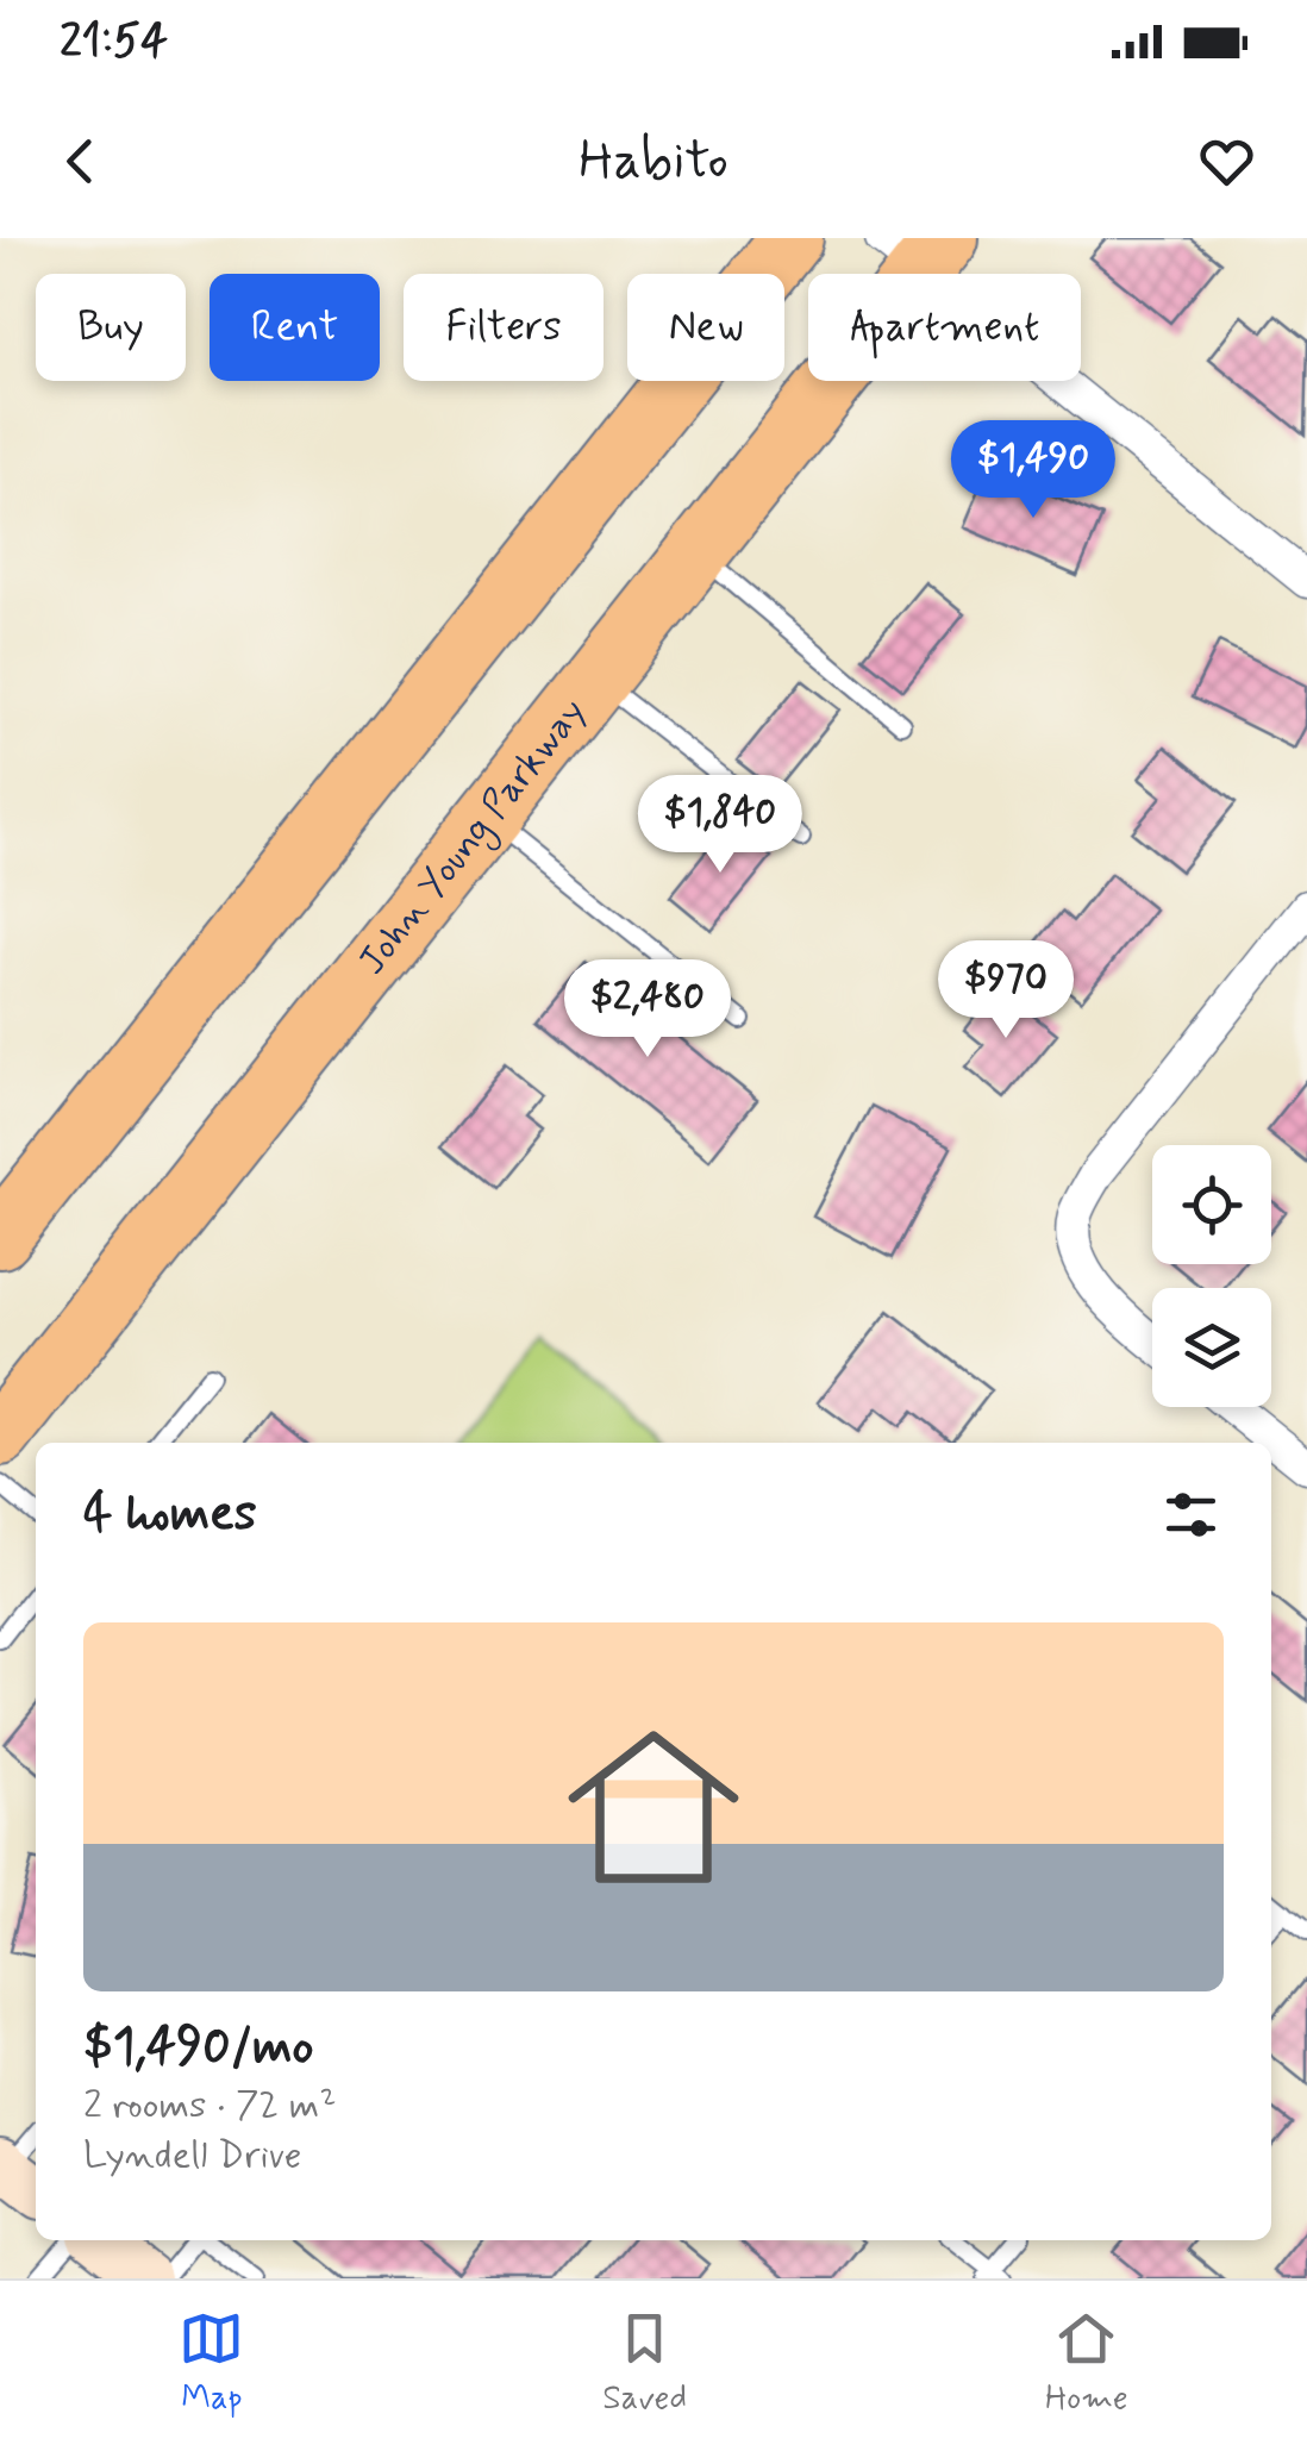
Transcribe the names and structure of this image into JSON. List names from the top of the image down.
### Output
{
  "streets": {
    "highway": ["John Young Parkway"]
  },
  "page": {
    "status": "21:54",
    "header": "Habito",
    "chip": [
      "Buy",
      "Rent",
      "Filters",
      "New",
      "Apartment"
    ],
    "price": [
      "$1,490",
      "$1,840",
      "$970",
      "$2,480"
    ],
    "heading": "4 homes",
    "list": [
      {
        "name": "$1,490/mo",
        "note": "2 rooms · 72 m² · Lyndell Drive"
      }
    ],
    "tabs": ["Map", "Saved", "Home"]
  }
}
